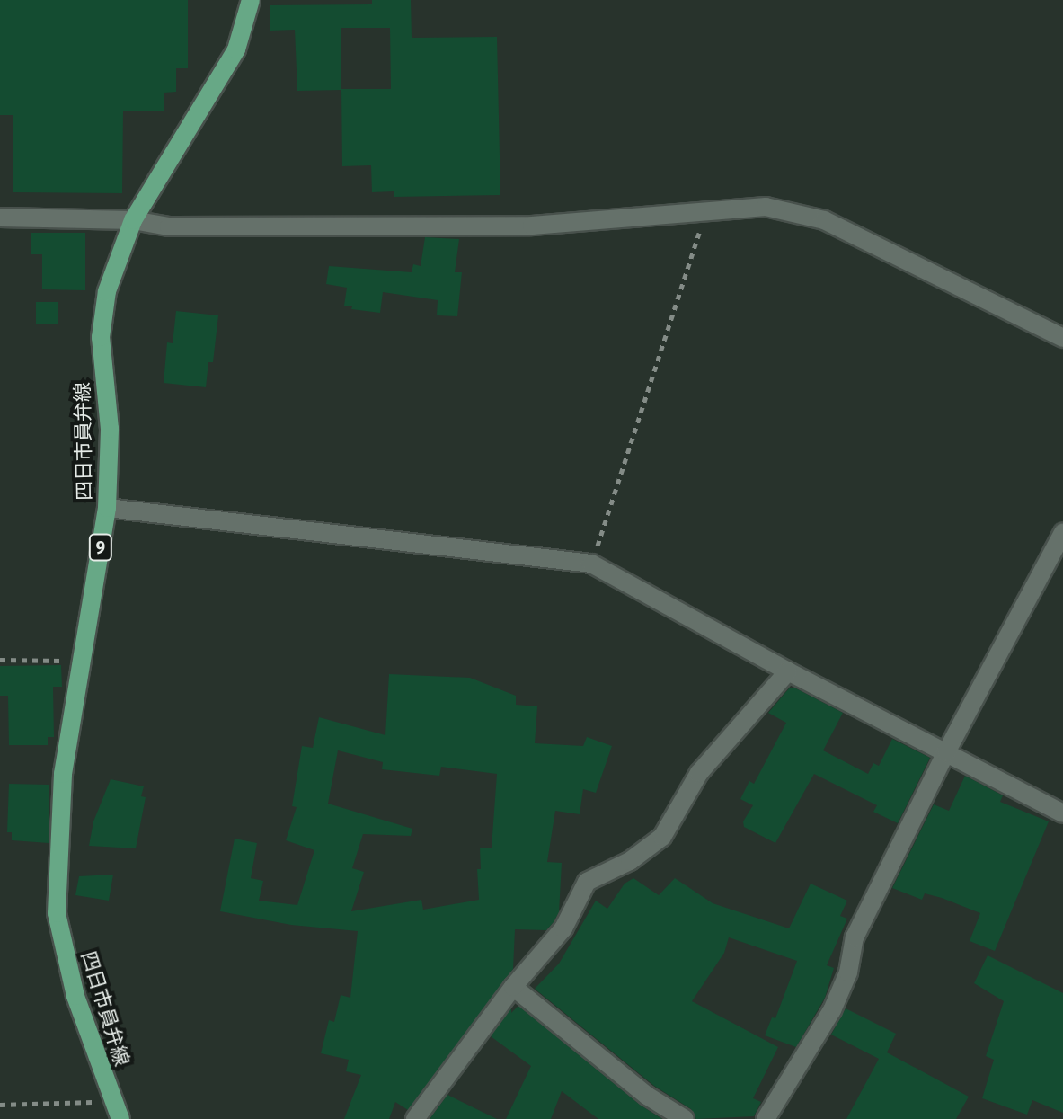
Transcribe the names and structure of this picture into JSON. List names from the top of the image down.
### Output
{
  "streets": {
    "main road": ["四日市員弁線", "9"]
  }
}
